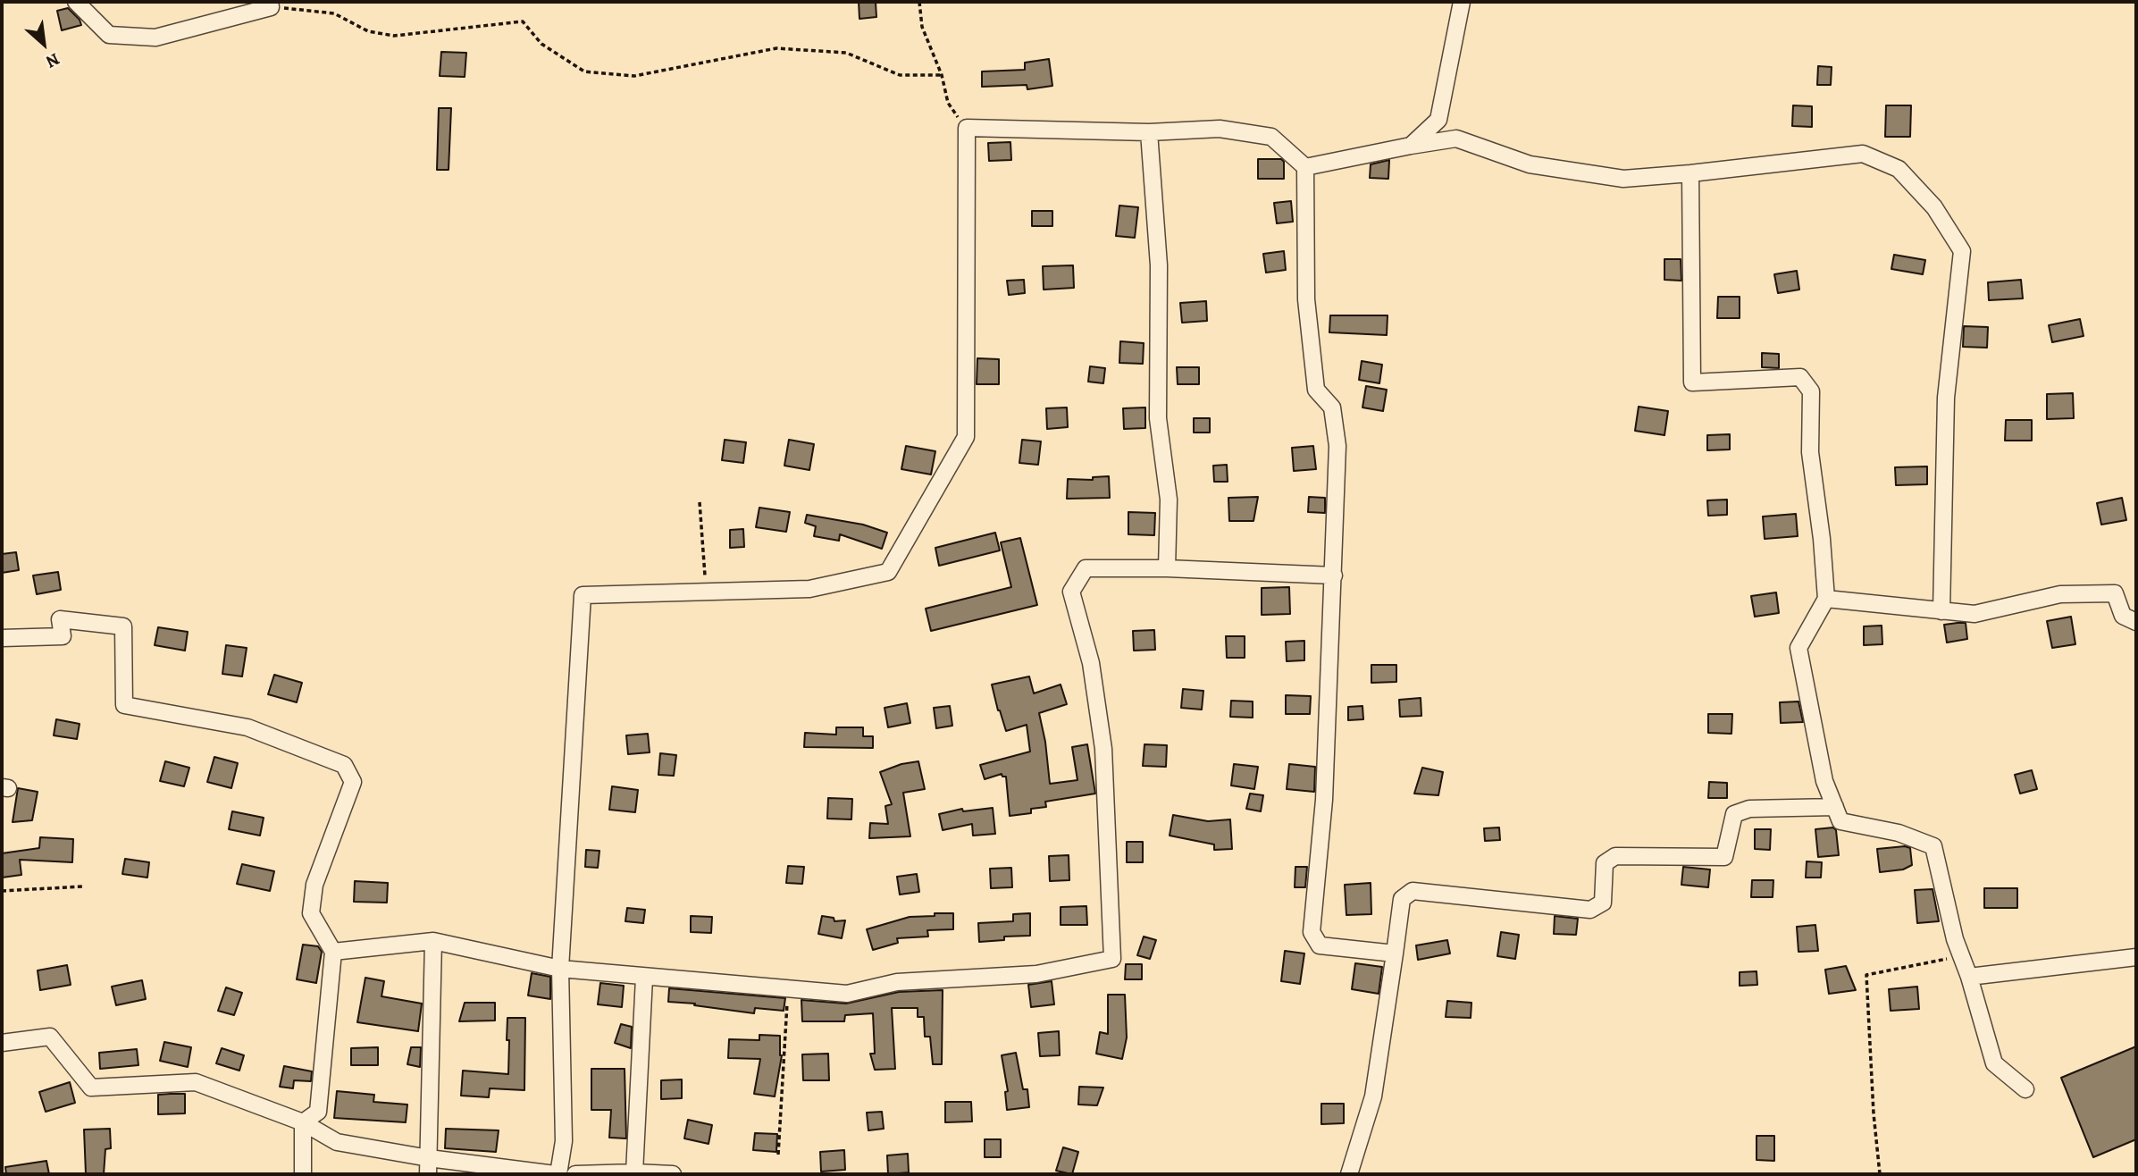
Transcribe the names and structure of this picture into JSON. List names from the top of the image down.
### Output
{
  "north": "bottom right"
}
